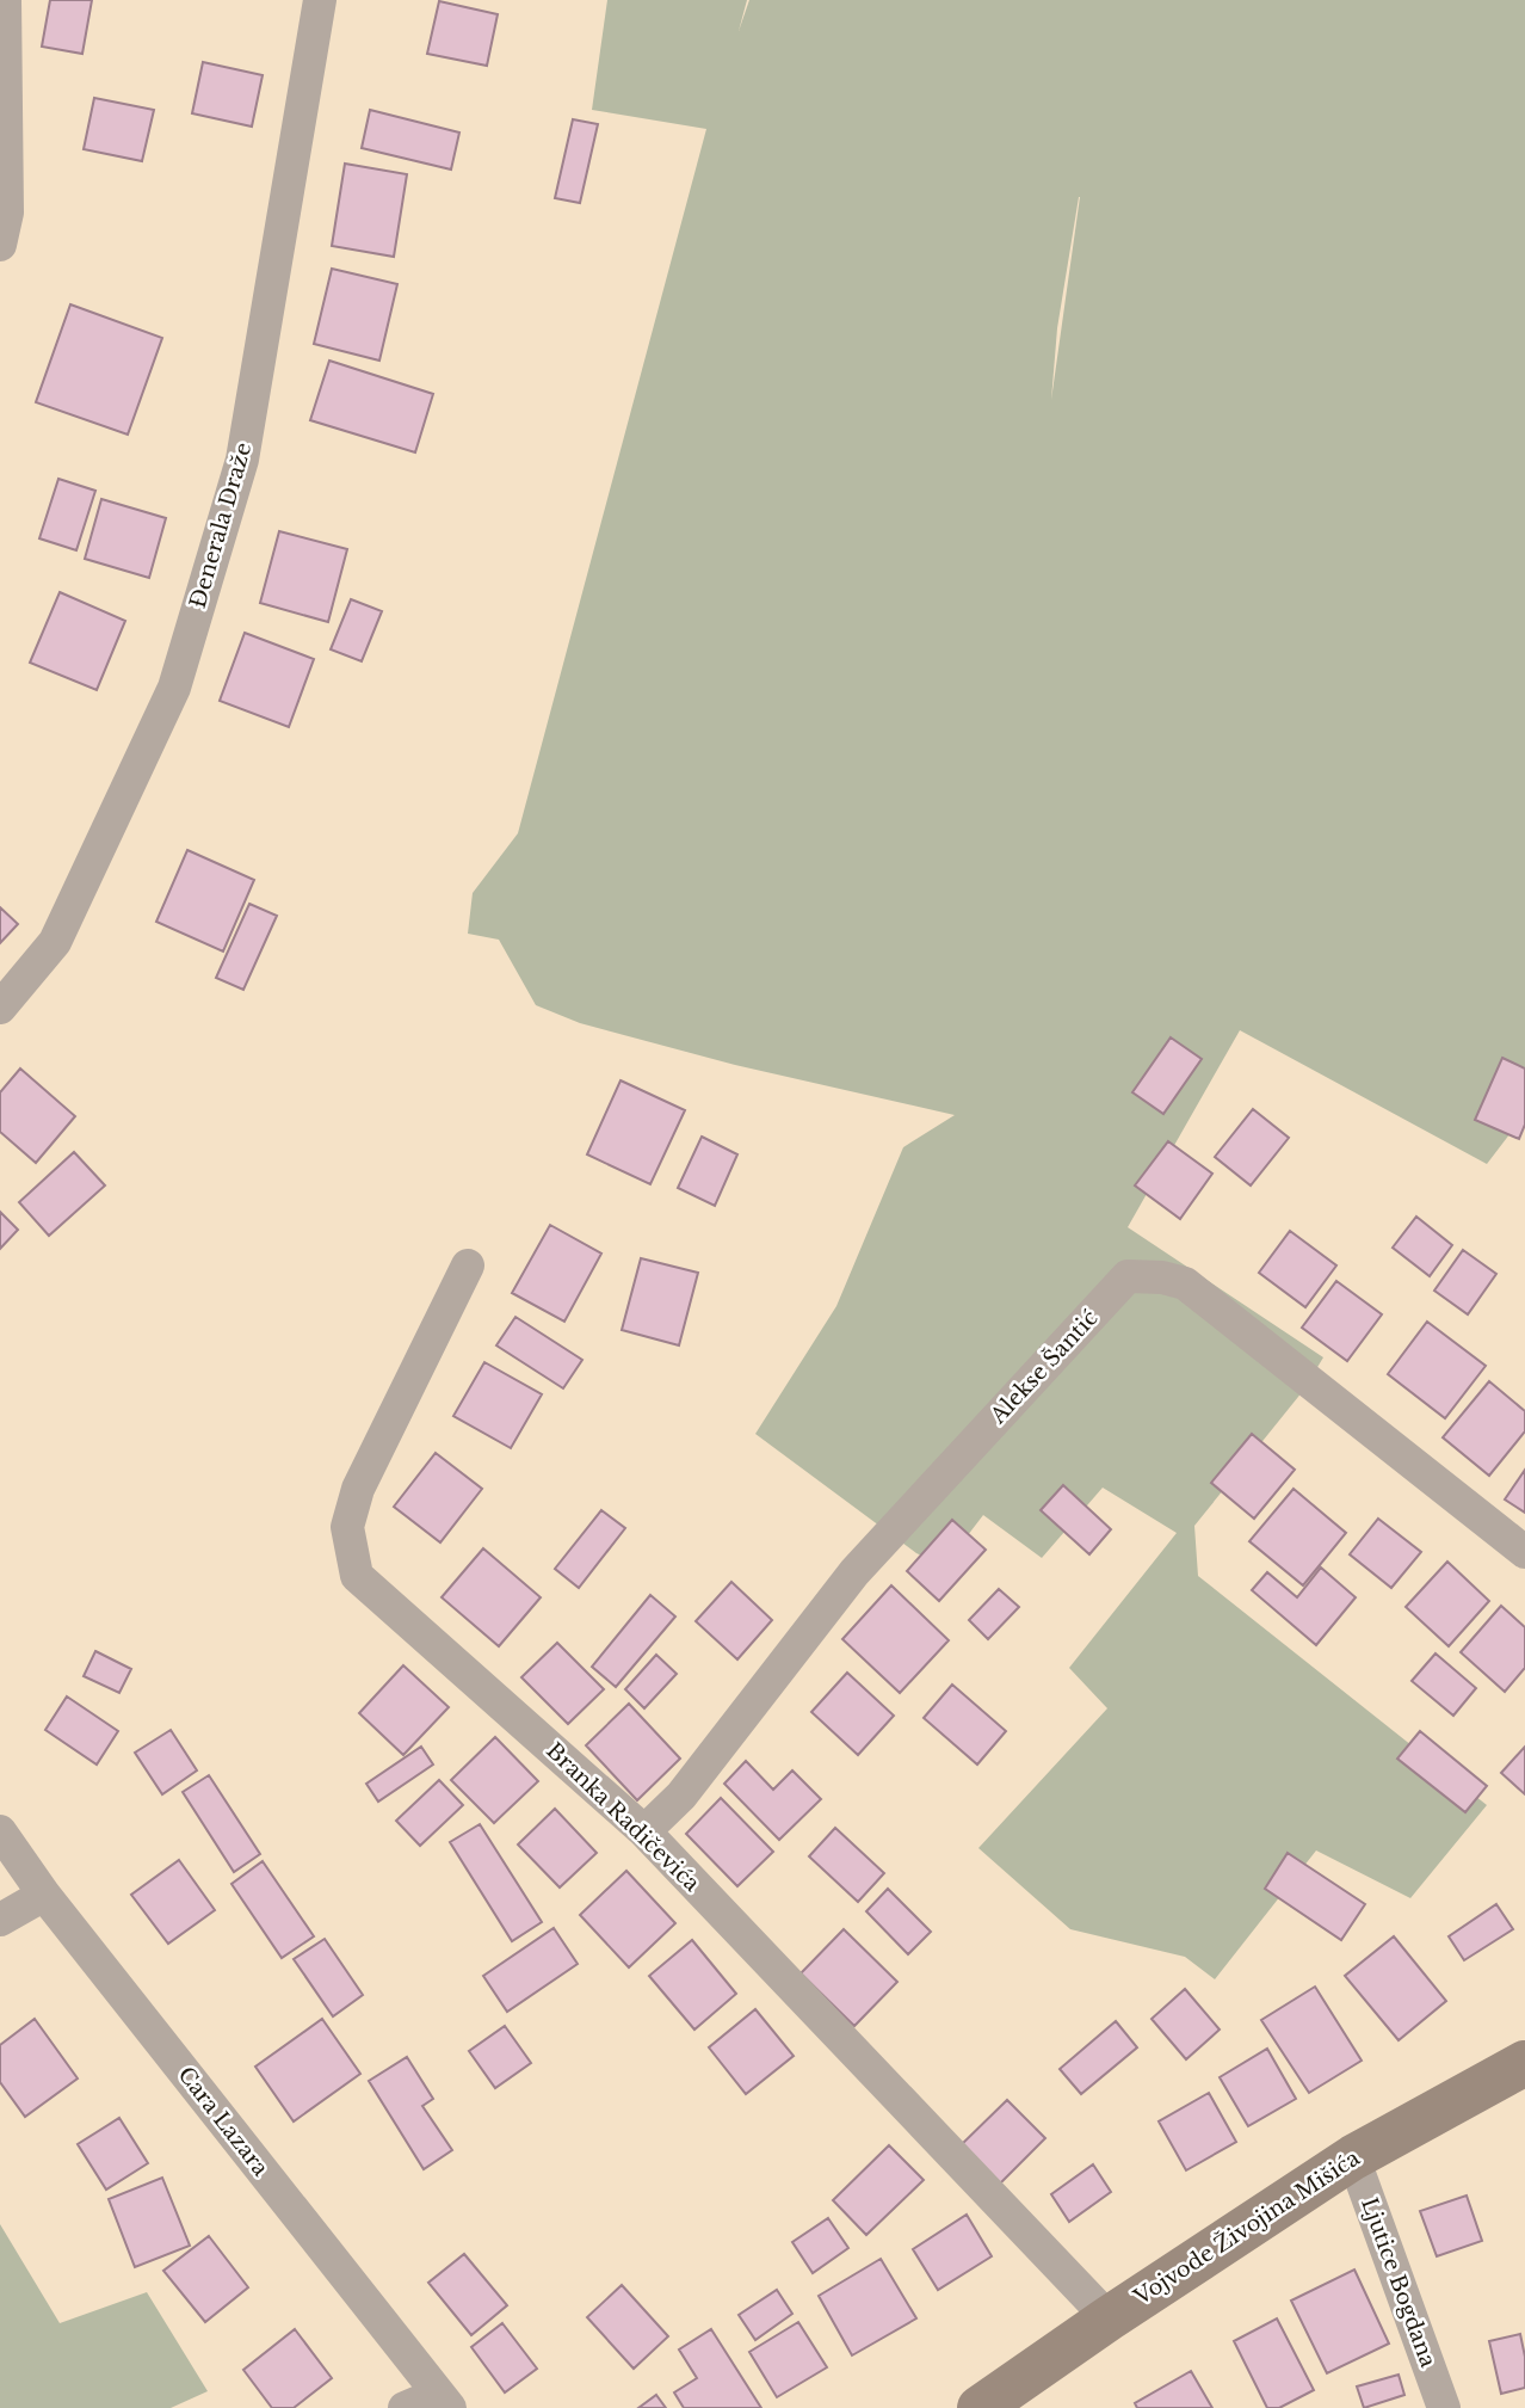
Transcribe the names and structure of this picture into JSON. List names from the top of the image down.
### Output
{
  "streets": {
    "street": [
      "Đenerala Draže",
      "Alekse Šantić",
      "Branka Radičevića",
      "Cara Lazara",
      "Vojvode Živojina Mišića",
      "Ljutice Bogdana"
    ]
  },
  "crossings": [
    ["Alekse Šantić", "Branka Radičevića"],
    ["Branka Radičevića", "Vojvode Živojina Mišića"],
    ["Vojvode Živojina Mišića", "Ljutice Bogdana"]
  ]
}
